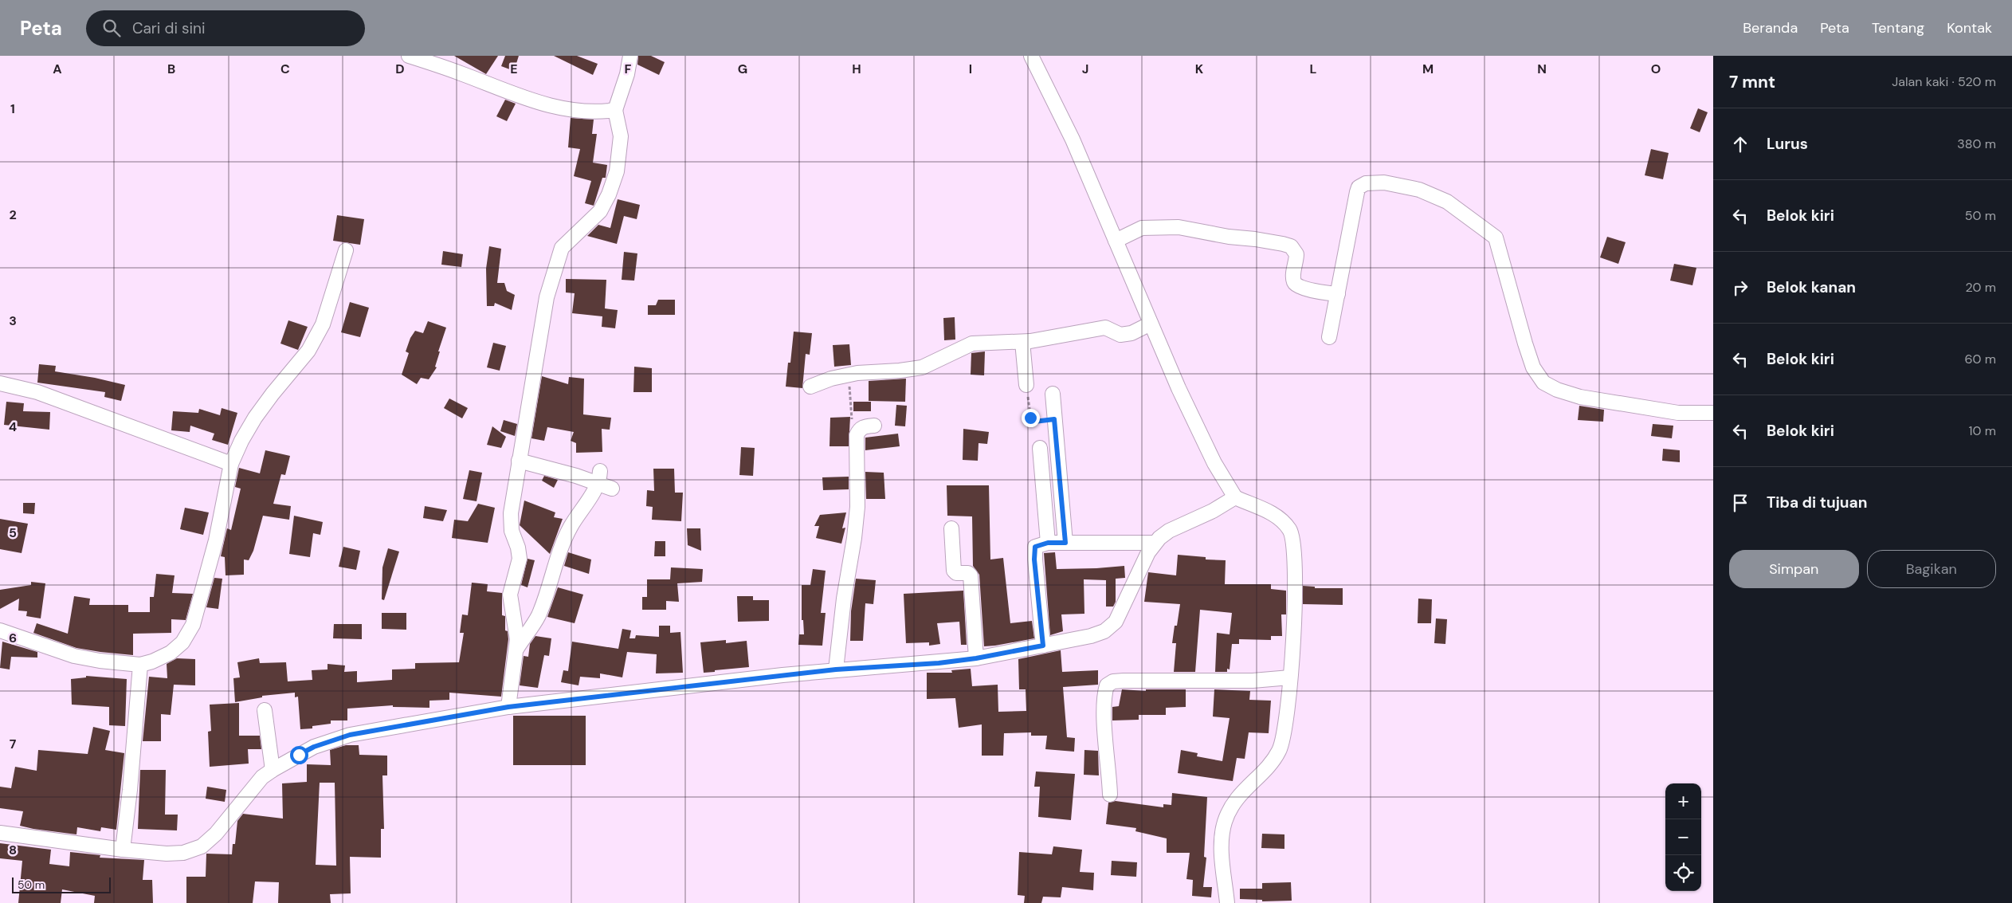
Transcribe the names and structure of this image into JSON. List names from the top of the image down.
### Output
{
  "scale_bar": "50 m",
  "page": {
    "header": "Peta",
    "search": "Cari di sini",
    "nav": [
      "Beranda",
      "Peta",
      "Tentang",
      "Kontak"
    ],
    "heading": ["7 mnt", "Jalan kaki · 520 m"],
    "list": [
      ["Lurus", "380 m"],
      ["Belok kiri", "50 m"],
      ["Belok kanan", "20 m"],
      ["Belok kiri", "60 m"],
      ["Belok kiri", "10 m"],
      "Tiba di tujuan"
    ],
    "buttons": ["Simpan", "Bagikan"],
    "map_buttons": ["+", "−"],
    "scale": "50 m"
  },
  "grid": {
    "columns": [
      "A",
      "B",
      "C",
      "D",
      "E",
      "F",
      "G",
      "H",
      "I",
      "J",
      "K",
      "L",
      "M",
      "N",
      "O"
    ],
    "rows": [
      "1",
      "2",
      "3",
      "4",
      "5",
      "6",
      "7",
      "8"
    ]
  }
}
